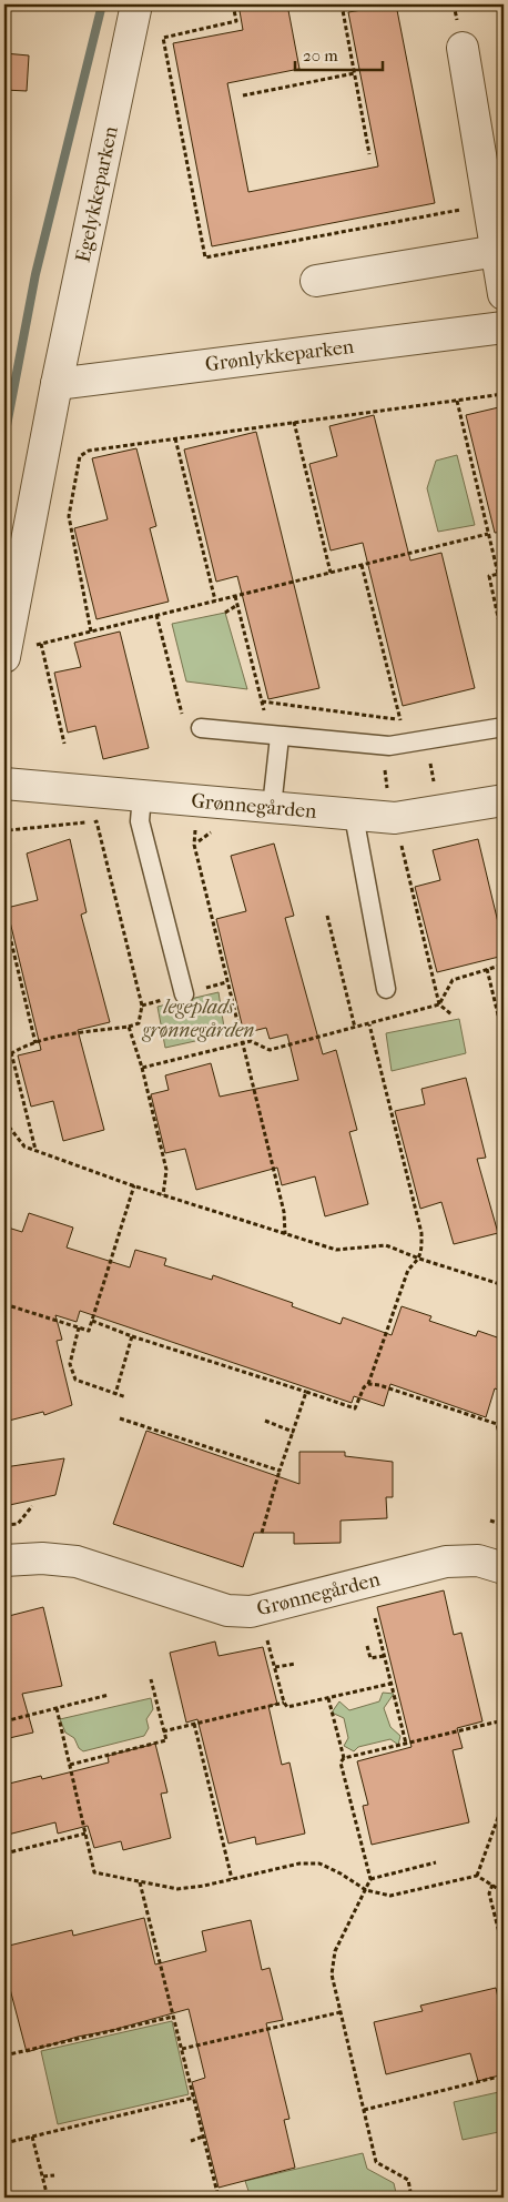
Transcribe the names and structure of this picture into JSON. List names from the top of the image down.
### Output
{
  "streets": {
    "street": ["Egelykkeparken", "Grønlykkeparken", "Grønnegården"]
  },
  "crossings": [
    ["Egelykkeparken", "Grønlykkeparken"]
  ],
  "parks": ["legeplads grønnegården"],
  "scale_bar": "20 m"
}
